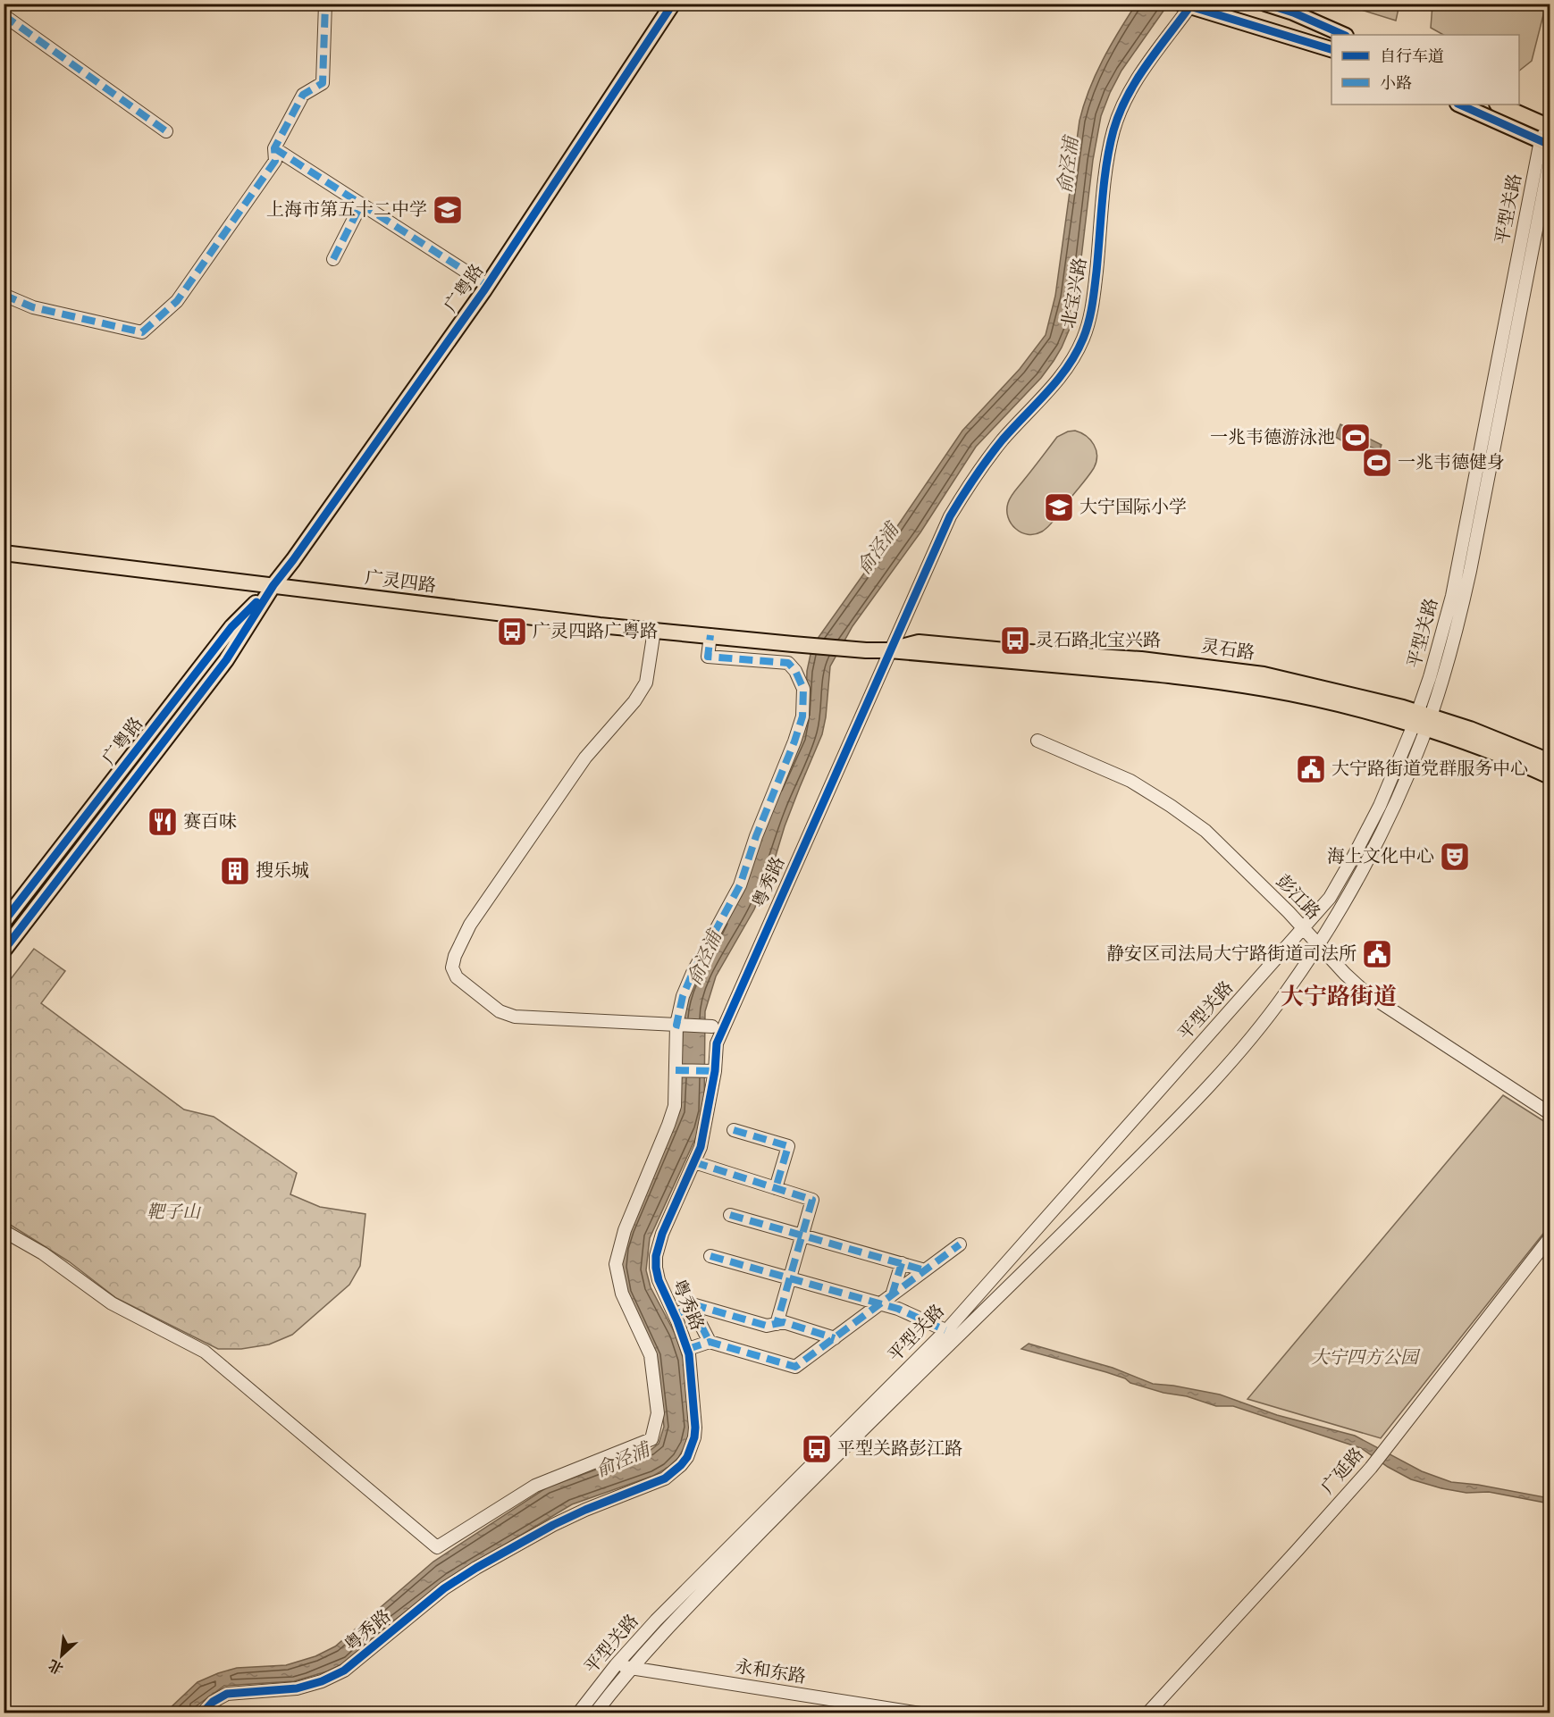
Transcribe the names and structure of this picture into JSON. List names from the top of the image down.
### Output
{
  "streets": {
    "main road": ["广粤路", "广灵四路", "灵石路"],
    "street": [
      "平型关路",
      "北宝兴路",
      "粤秀路",
      "彭江路",
      "广延路",
      "永和东路"
    ]
  },
  "crossings": [
    ["平型关路", "灵石路"],
    ["平型关路", "彭江路"],
    ["平型关路", "永和东路"],
    ["广粤路", "广灵四路"],
    ["北宝兴路", "灵石路"],
    ["北宝兴路", "粤秀路"],
    ["广灵四路", "灵石路"],
    ["灵石路", "粤秀路"]
  ],
  "districts": ["大宁路街道"],
  "water": ["俞泾浦"],
  "parks": ["靶子山", "大宁四方公园"],
  "places": {
    "school or university": ["上海市第五十二中学", "大宁国际小学"],
    "sports": ["一兆韦德游泳池", "一兆韦德健身"],
    "bus stop": ["广灵四路广粤路", "灵石路北宝兴路", "平型关路彭江路"],
    "public building": ["大宁路街道党群服务中心", "静安区司法局大宁路街道司法所"],
    "restaurant": ["赛百味"],
    "theatre": ["海上文化中心"],
    "building": ["搜乐城"]
  },
  "legend": ["自行车道", "小路"],
  "north": "bottom left"
}
